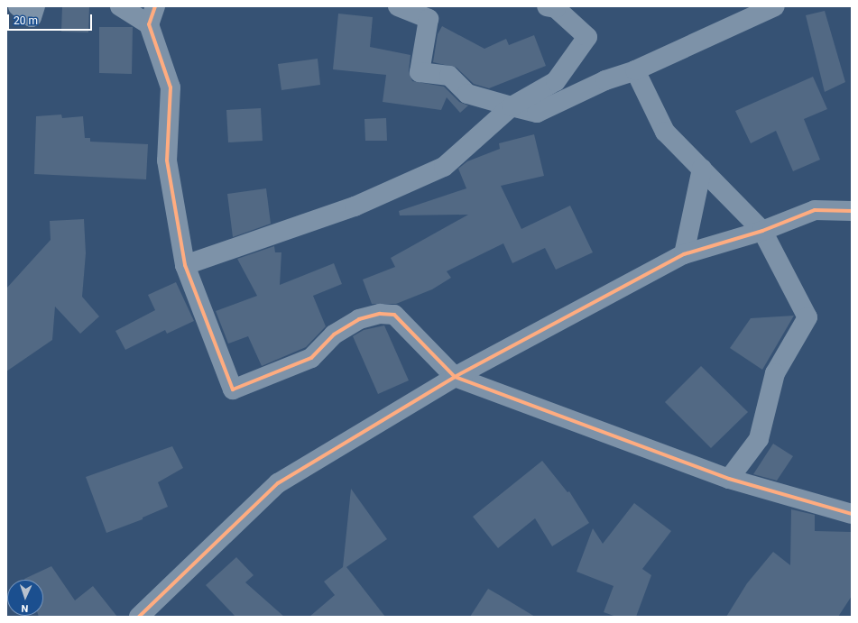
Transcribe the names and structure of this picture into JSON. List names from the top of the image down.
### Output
{
  "scale_bar": "20 m",
  "north": "bottom"
}
